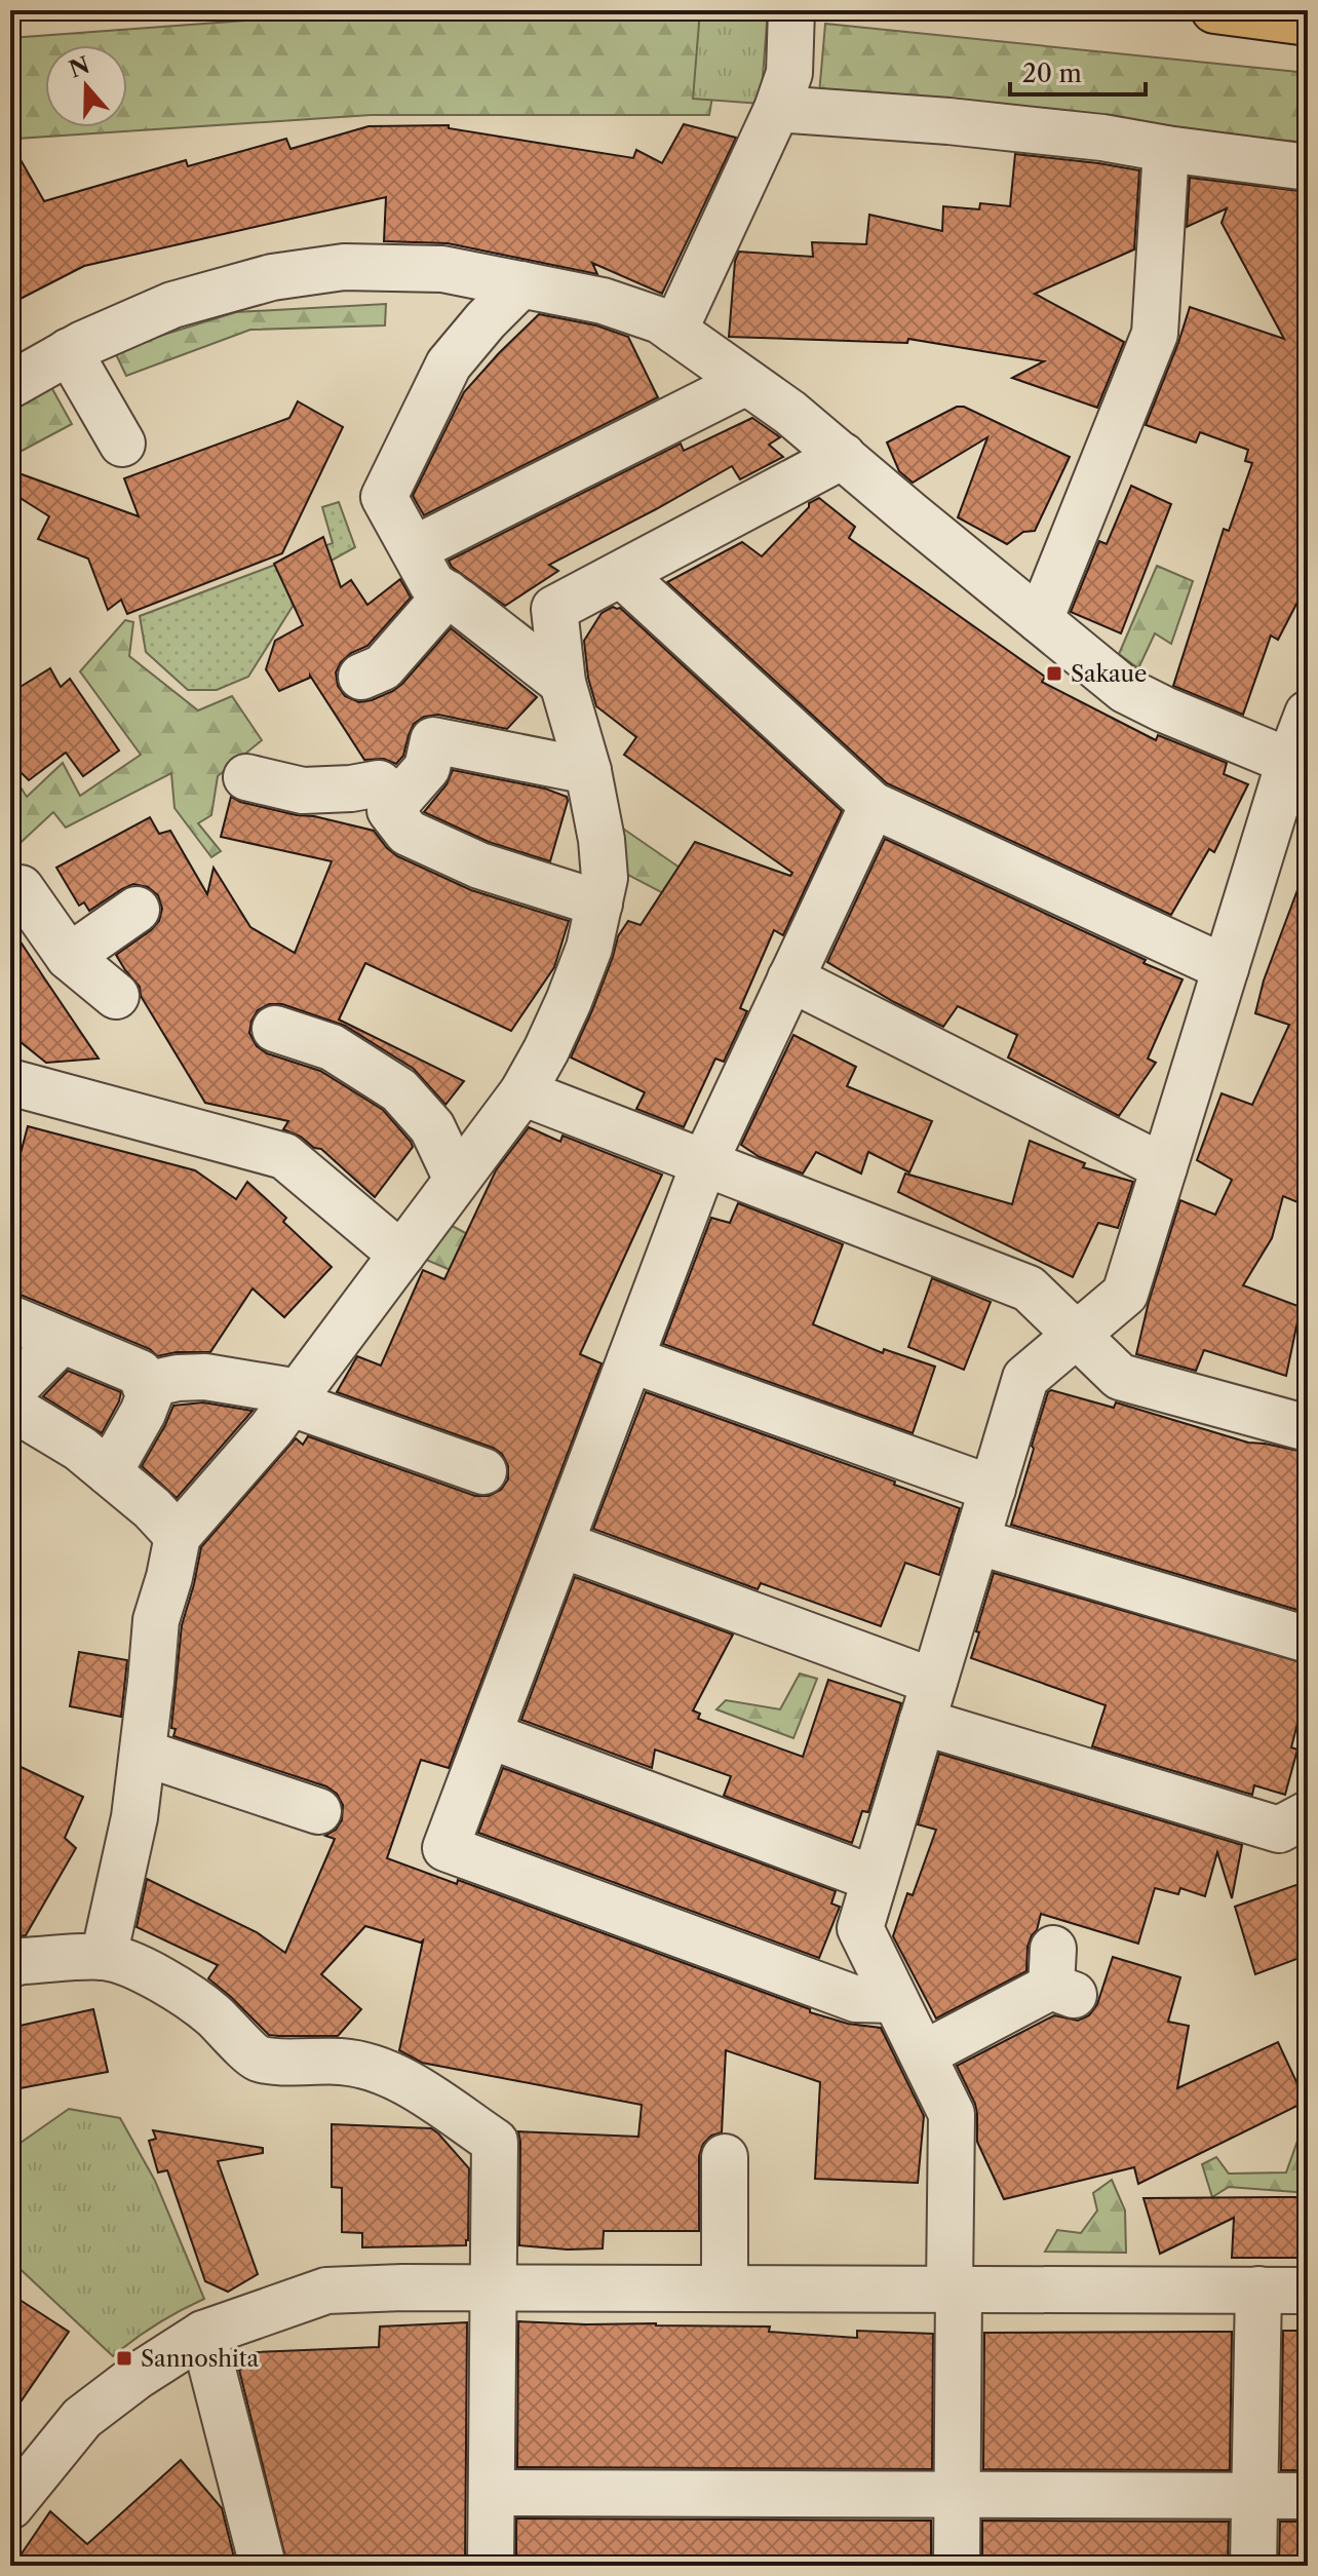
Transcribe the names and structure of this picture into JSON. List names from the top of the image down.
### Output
{
  "places": {
    "transit": ["Sakaue", "Sannoshita"]
  },
  "scale_bar": "20 m",
  "north": "top"
}
